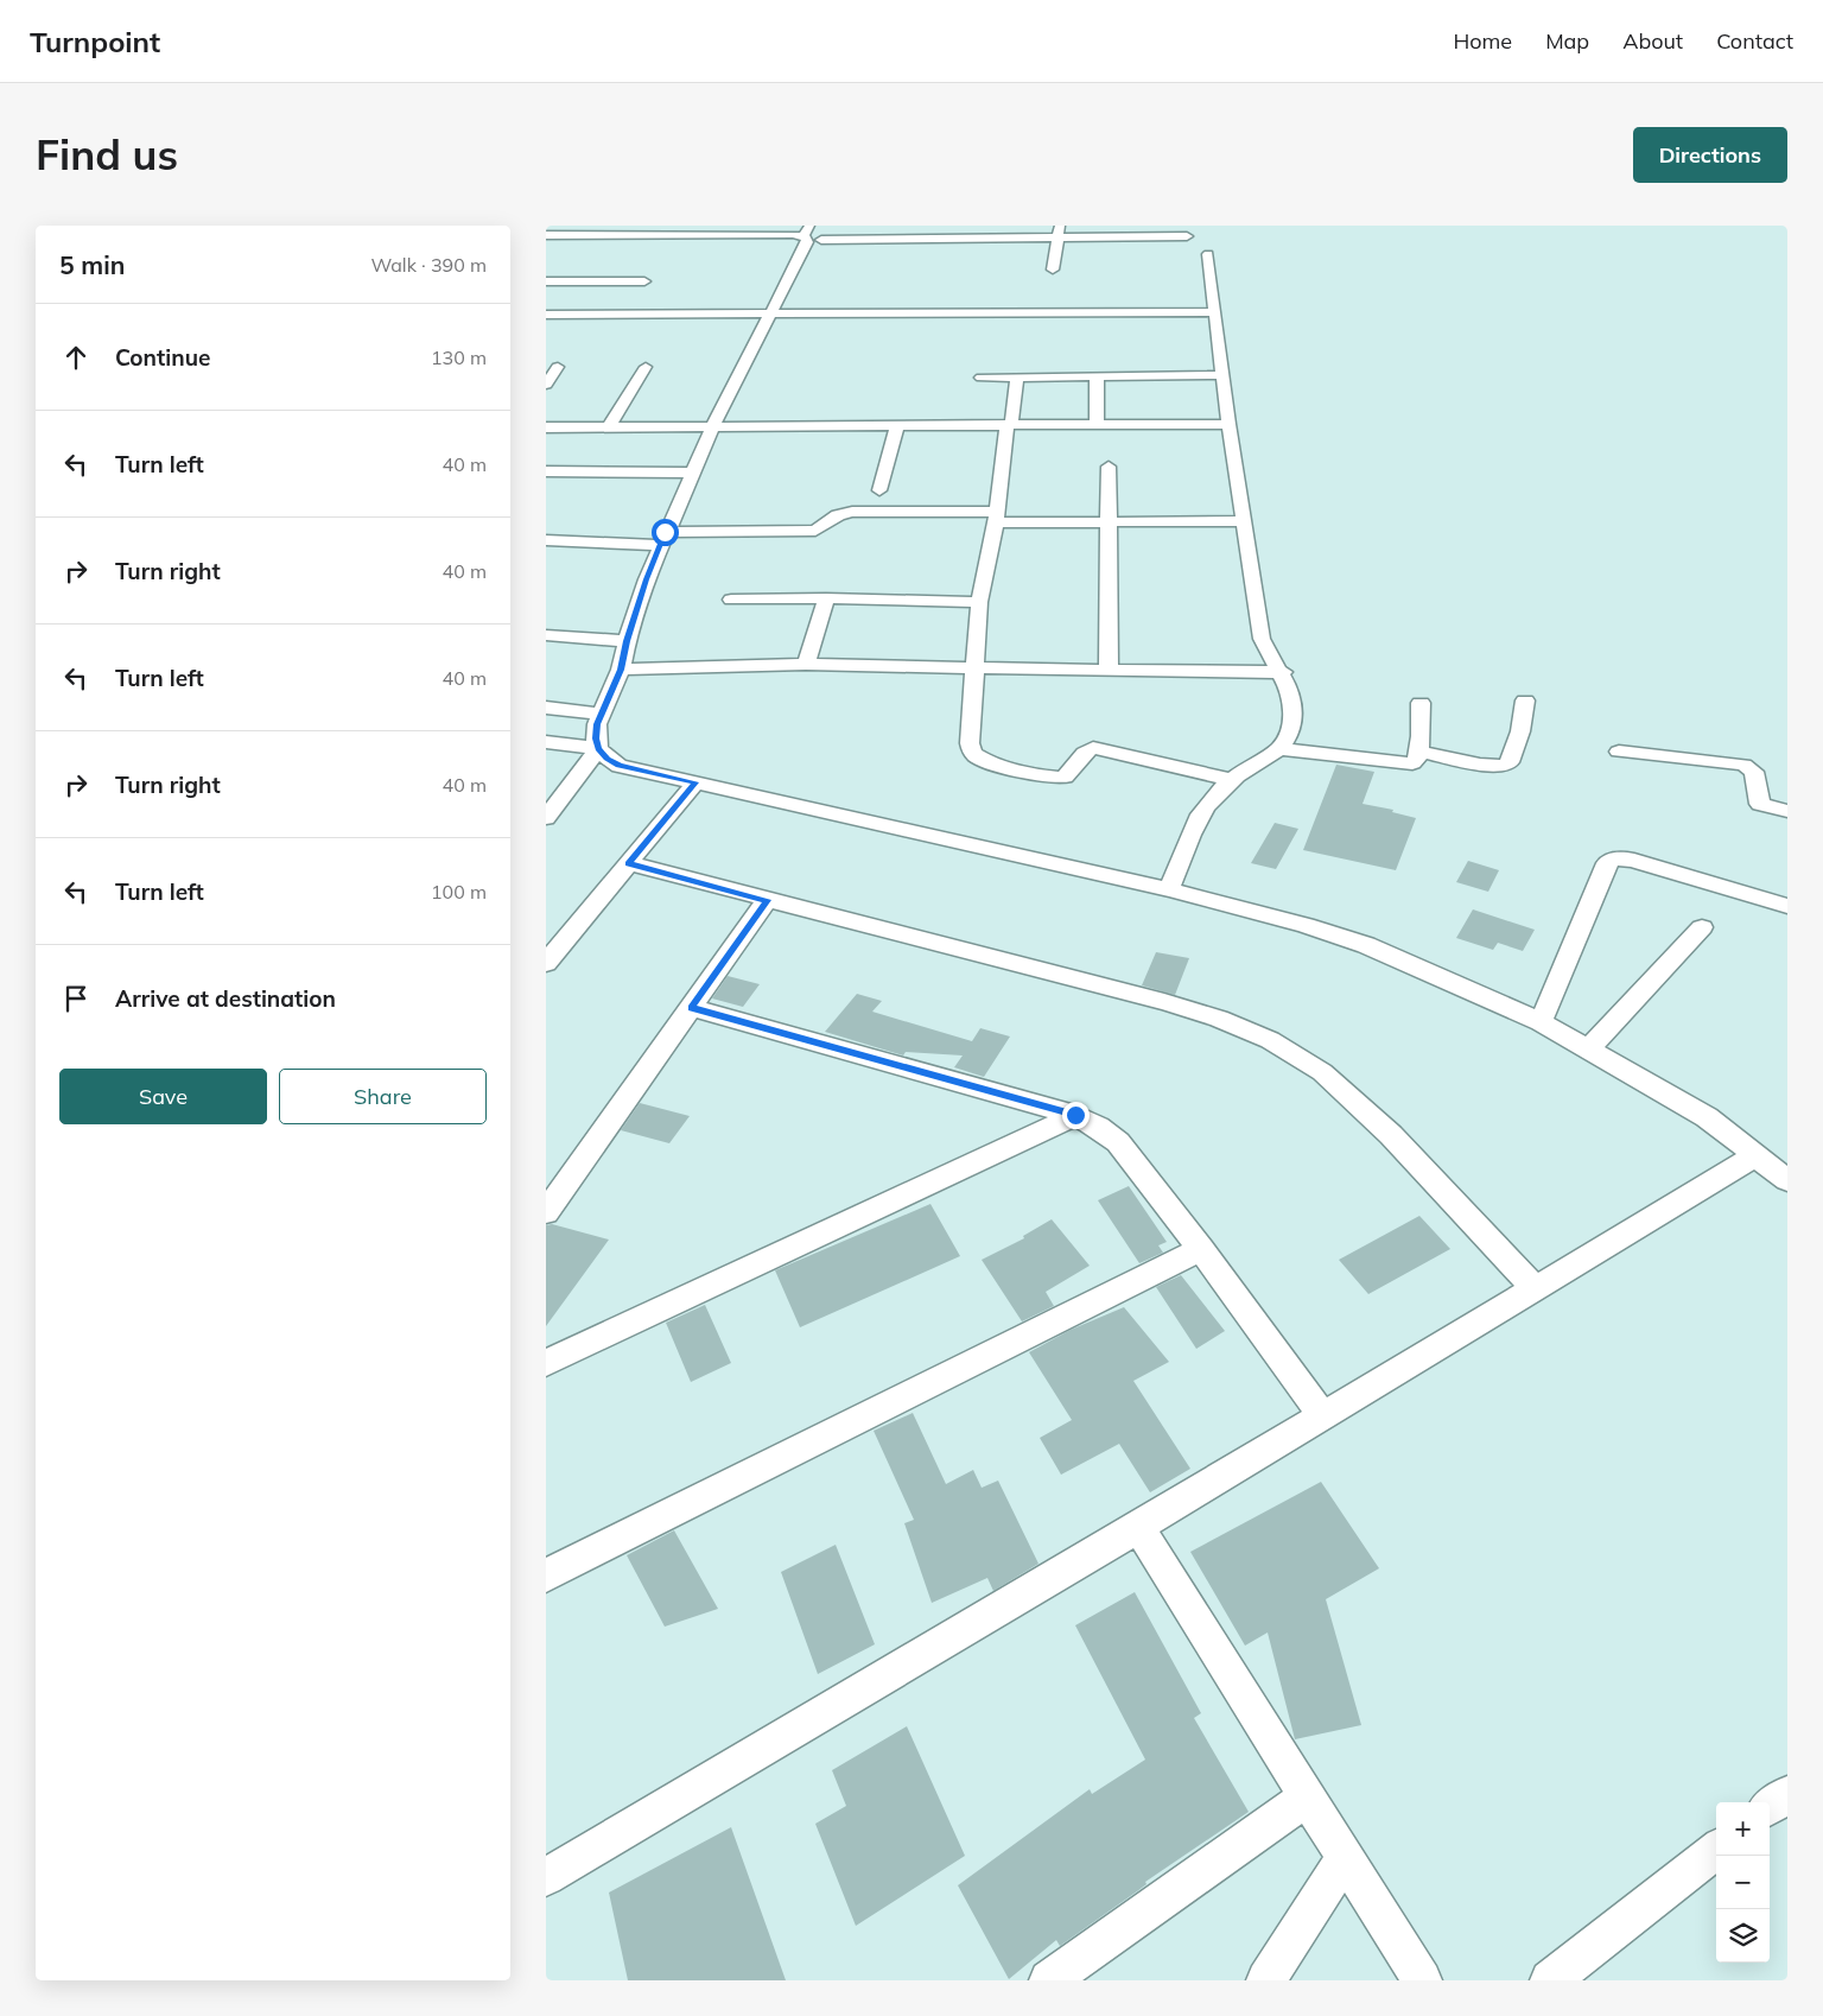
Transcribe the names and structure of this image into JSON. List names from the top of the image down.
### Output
{
  "page": {
    "header": "Turnpoint",
    "nav": [
      "Home",
      "Map",
      "About",
      "Contact"
    ],
    "buttons": [
      "Directions",
      ["Save", "Share"]
    ],
    "title": "Find us",
    "heading": ["5 min", "Walk · 390 m"],
    "list": [
      ["Continue", "130 m"],
      ["Turn left", "40 m"],
      ["Turn right", "40 m"],
      ["Turn left", "40 m"],
      ["Turn right", "40 m"],
      ["Turn left", "100 m"],
      "Arrive at destination"
    ],
    "map_buttons": ["+", "−"]
  }
}
